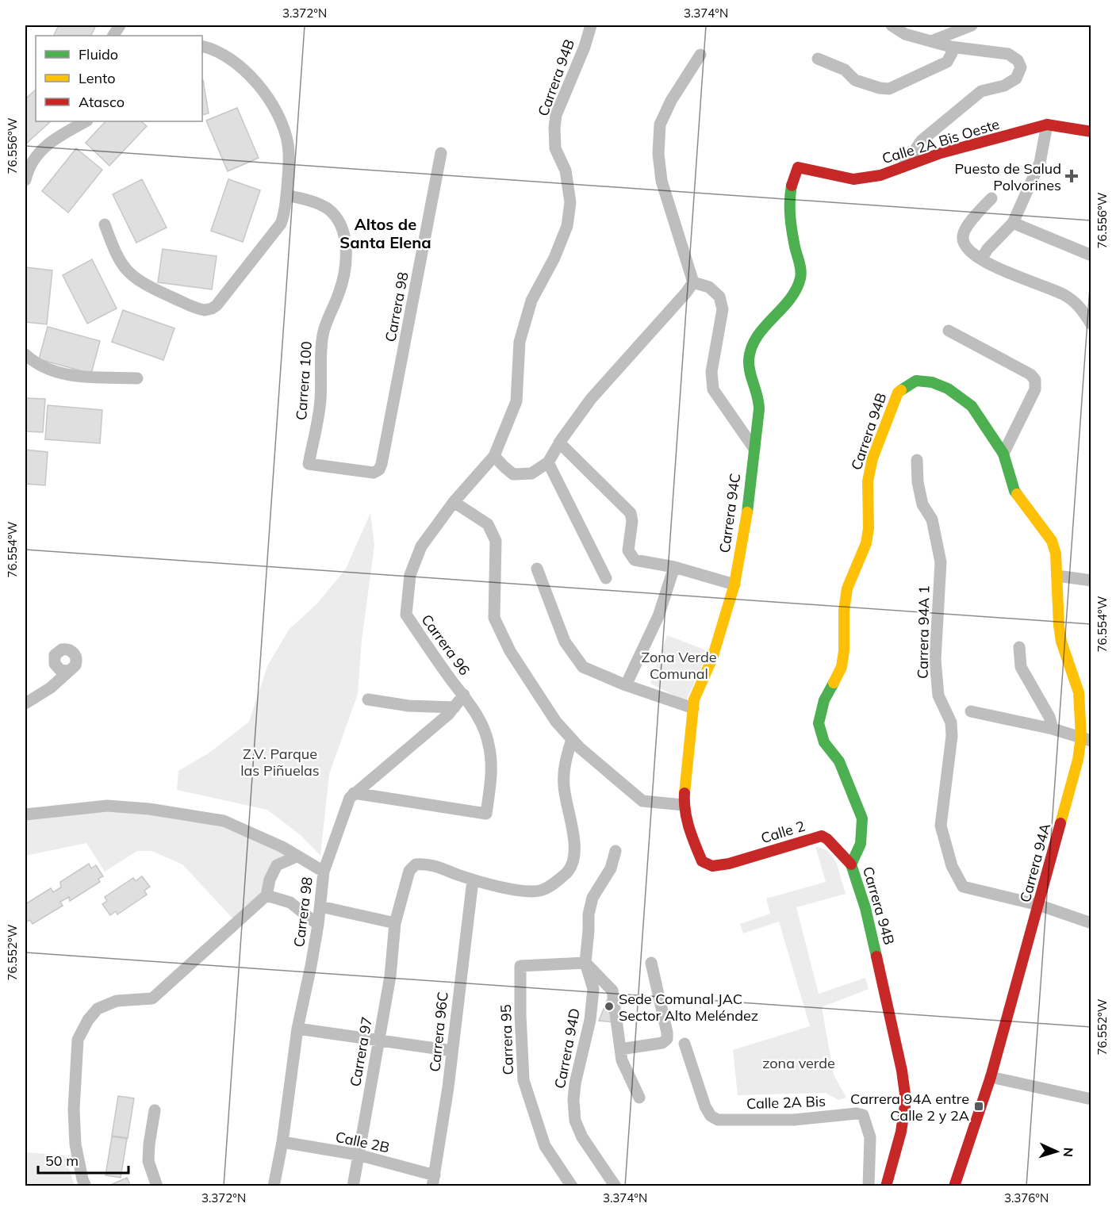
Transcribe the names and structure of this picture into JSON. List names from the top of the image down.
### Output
{
  "streets": {
    "street": [
      "Carrera 94B",
      "Calle 2A Bis Oeste",
      "Carrera 98",
      "Carrera 100",
      "Carrera 94C",
      "Carrera 94A 1",
      "Carrera 96",
      "Calle 2",
      "Carrera 94A",
      "Carrera 96C",
      "Carrera 95",
      "Carrera 94D",
      "Carrera 97",
      "Calle 2A Bis",
      "Calle 2B"
    ]
  },
  "crossings": [
    ["Carrera 94B", "Carrera 96"],
    ["Carrera 94B", "Calle 2"],
    ["Carrera 94B", "Carrera 94A"],
    ["Calle 2A Bis Oeste", "Carrera 94C"],
    ["Carrera 98", "Carrera 100"],
    ["Carrera 98", "Carrera 96"],
    ["Carrera 98", "Calle 2B"],
    ["Carrera 94C", "Calle 2"],
    ["Carrera 94A 1", "Carrera 94A"],
    ["Carrera 96C", "Carrera 97"],
    ["Carrera 96C", "Calle 2B"],
    ["Carrera 95", "Carrera 94D"],
    ["Carrera 97", "Calle 2B"]
  ],
  "districts": ["Altos de Santa Elena"],
  "parks": ["Zona Verde Comunal", "Z.V. Parque las Piñuelas", "zona verde"],
  "places": {
    "health": ["Puesto de Salud Polvorines"],
    "other": ["Sede Comunal JAC Sector Alto Meléndez"],
    "transit": ["Carrera 94A entre Calle 2 y 2A"]
  },
  "legend": ["Fluido", "Lento", "Atasco"],
  "scale_bar": "50 m",
  "north": "right",
  "coordinates": [
    "3.372°N",
    "3.374°N",
    "76.556°W",
    "76.554°W",
    "76.552°W",
    "3.376°N"
  ]
}
